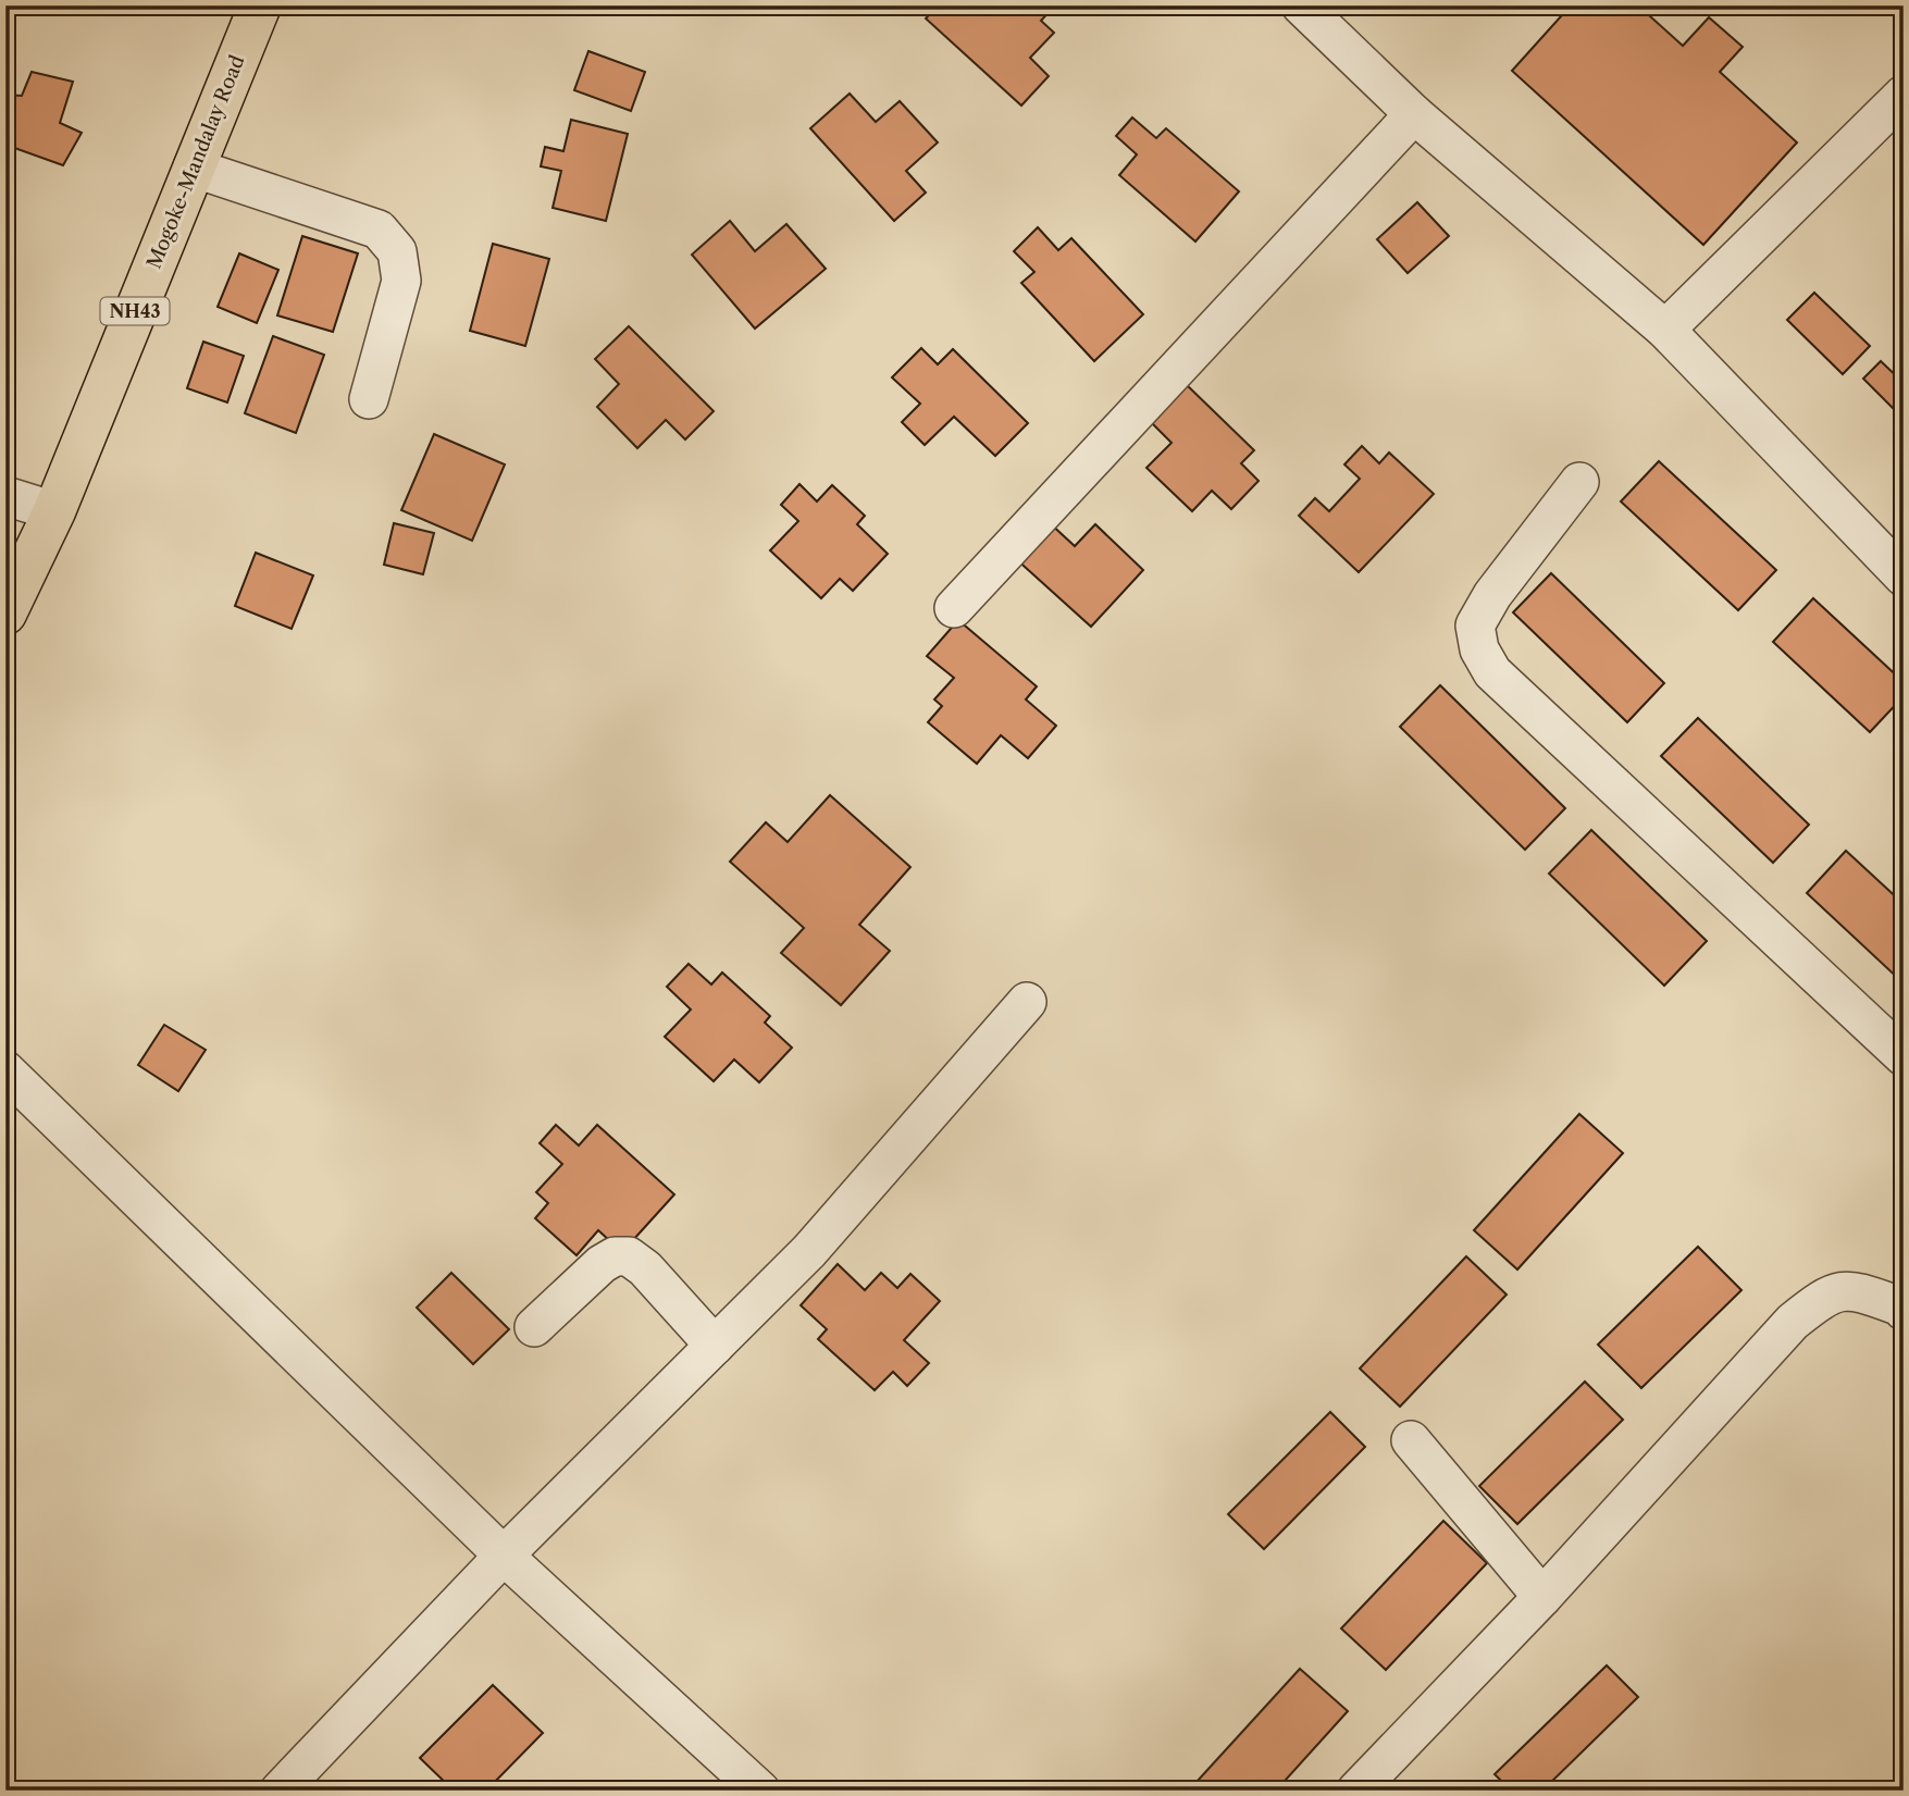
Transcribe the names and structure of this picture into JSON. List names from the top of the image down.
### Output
{
  "streets": {
    "highway": ["Mogoke-Mandalay Road", "NH43"]
  }
}
